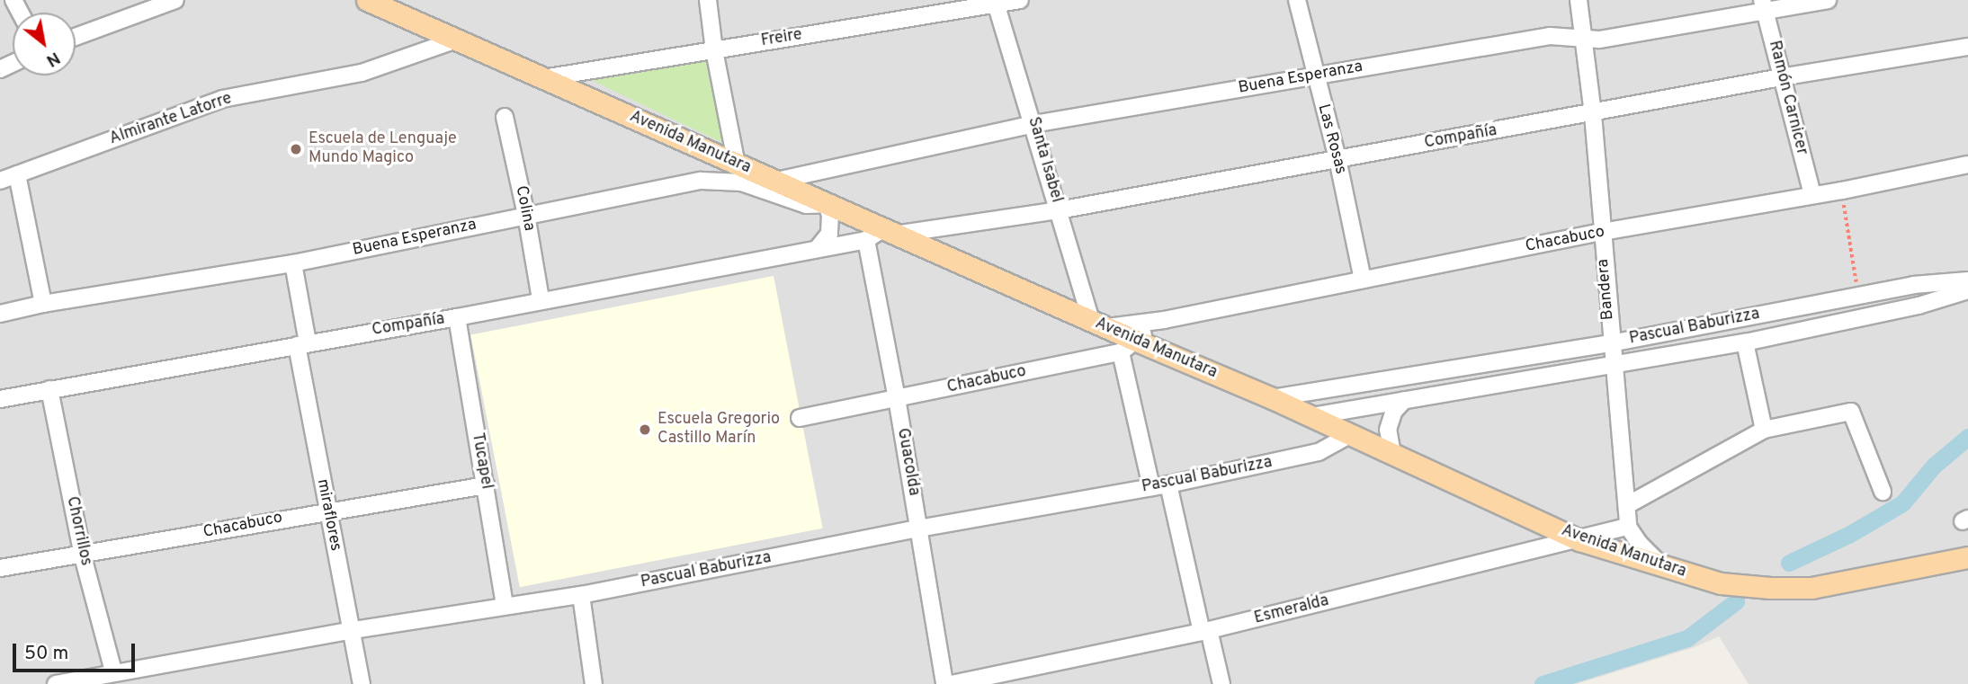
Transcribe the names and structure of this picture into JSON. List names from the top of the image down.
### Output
{
  "streets": {
    "main road": ["Avenida Manutara"],
    "street": [
      "Freire",
      "Buena Esperanza",
      "Ramón Carnicer",
      "Almirante Latorre",
      "Compañía",
      "Las Rosas",
      "Santa Isabel",
      "Colina",
      "Chacabuco",
      "Bandera",
      "Pascual Baburizza",
      "Tucapel",
      "Guacolda",
      "miraflores",
      "Chorrillos",
      "Esmeralda"
    ]
  },
  "crossings": [
    ["Freire", "Avenida Manutara"],
    ["Freire", "Santa Isabel"],
    ["Buena Esperanza", "Ramón Carnicer"],
    ["Buena Esperanza", "Las Rosas"],
    ["Buena Esperanza", "Avenida Manutara"],
    ["Buena Esperanza", "Santa Isabel"],
    ["Buena Esperanza", "Colina"],
    ["Buena Esperanza", "Bandera"],
    ["Buena Esperanza", "miraflores"],
    ["Ramón Carnicer", "Compañía"],
    ["Ramón Carnicer", "Chacabuco"],
    ["Almirante Latorre", "Avenida Manutara"],
    ["Compañía", "Las Rosas"],
    ["Compañía", "Avenida Manutara"],
    ["Compañía", "Santa Isabel"],
    ["Compañía", "Colina"],
    ["Compañía", "Bandera"],
    ["Compañía", "Tucapel"],
    ["Compañía", "Guacolda"],
    ["Compañía", "miraflores"],
    ["Compañía", "Chorrillos"],
    ["Las Rosas", "Chacabuco"],
    ["Avenida Manutara", "Santa Isabel"],
    ["Avenida Manutara", "Chacabuco"],
    ["Avenida Manutara", "Pascual Baburizza"],
    ["Avenida Manutara", "Esmeralda"],
    ["Santa Isabel", "Chacabuco"],
    ["Chacabuco", "Bandera"],
    ["Chacabuco", "Tucapel"],
    ["Chacabuco", "Guacolda"],
    ["Chacabuco", "miraflores"],
    ["Chacabuco", "Chorrillos"],
    ["Bandera", "Pascual Baburizza"],
    ["Bandera", "Esmeralda"],
    ["Pascual Baburizza", "Tucapel"],
    ["Pascual Baburizza", "Guacolda"],
    ["Pascual Baburizza", "miraflores"],
    ["Pascual Baburizza", "Chorrillos"]
  ],
  "places": ["Escuela de Lenguaje Mundo Magico", "Escuela Gregorio Castillo Marín"],
  "scale_bar": "50 m",
  "north": "bottom right"
}
